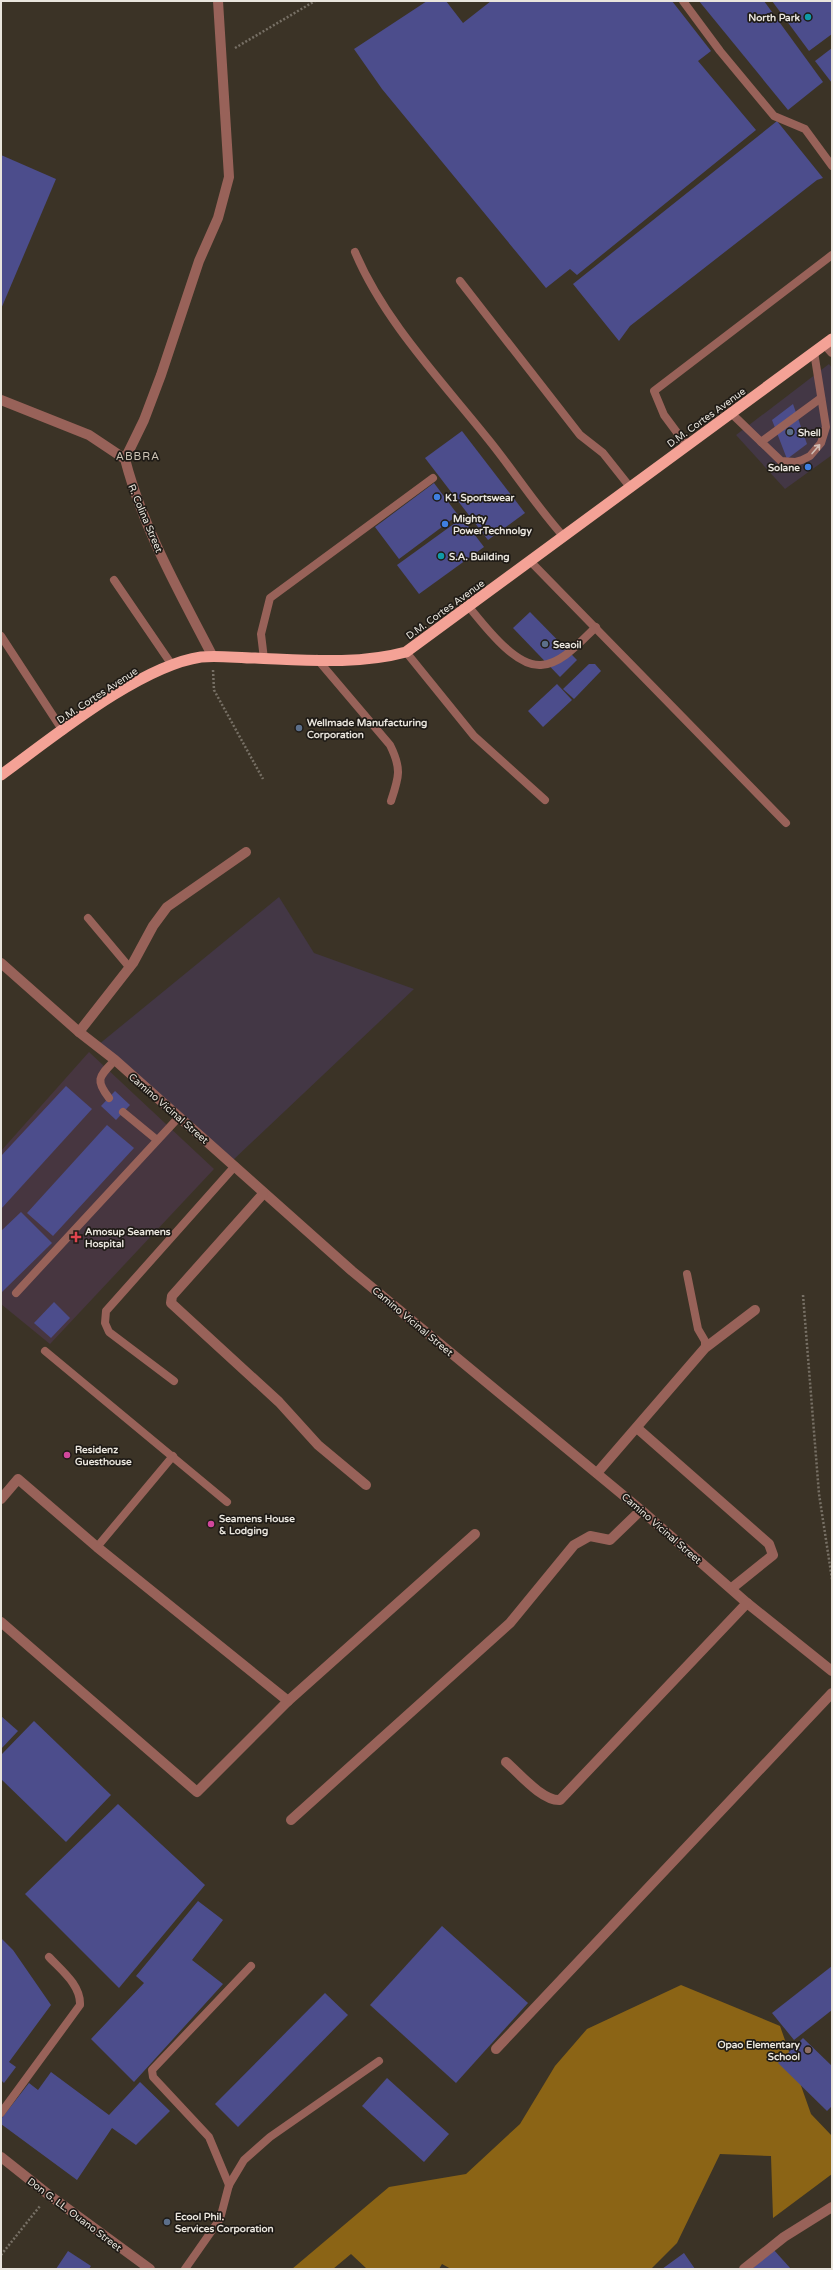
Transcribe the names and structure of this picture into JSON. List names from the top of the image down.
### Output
{
  "streets": {
    "highway": ["D.M. Cortes Avenue"],
    "street": ["R. Colina Street", "Camino Vicinal Street", "Don G. LL. Ouano Street"]
  },
  "crossings": [
    ["D.M. Cortes Avenue", "R. Colina Street"]
  ],
  "districts": ["ABBRA"],
  "places": {
    "other": [
      "North Park",
      "Shell",
      "Solane",
      "K1 Sportswear",
      "Mighty PowerTechnolgy",
      "S.A. Building",
      "Seaoil",
      "Wellmade Manufacturing Corporation",
      "Residenz Guesthouse",
      "Seamens House & Lodging",
      "Opao Elementary School",
      "Ecool Phil. Services Corporation"
    ],
    "health": ["Amosup Seamens Hospital"]
  }
}
